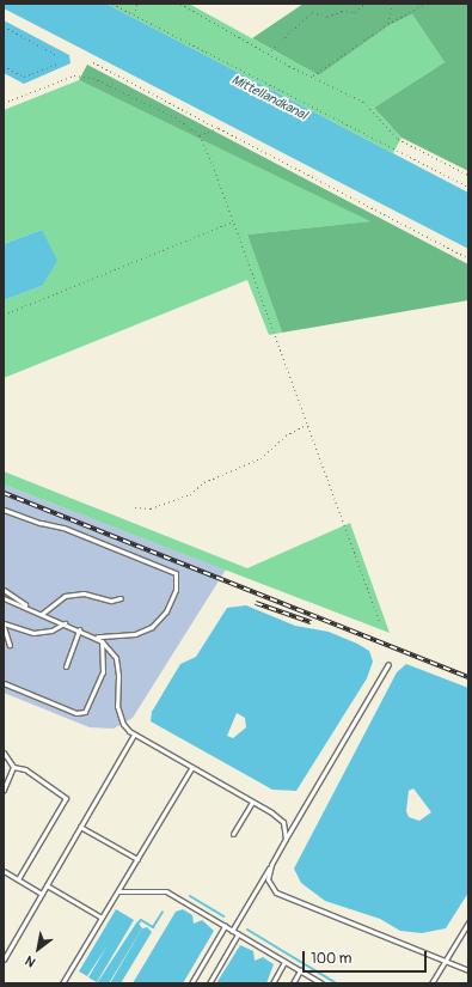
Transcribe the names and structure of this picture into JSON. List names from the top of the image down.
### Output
{
  "water": ["Mittellandkanal"],
  "scale_bar": "100 m",
  "north": "bottom left"
}
